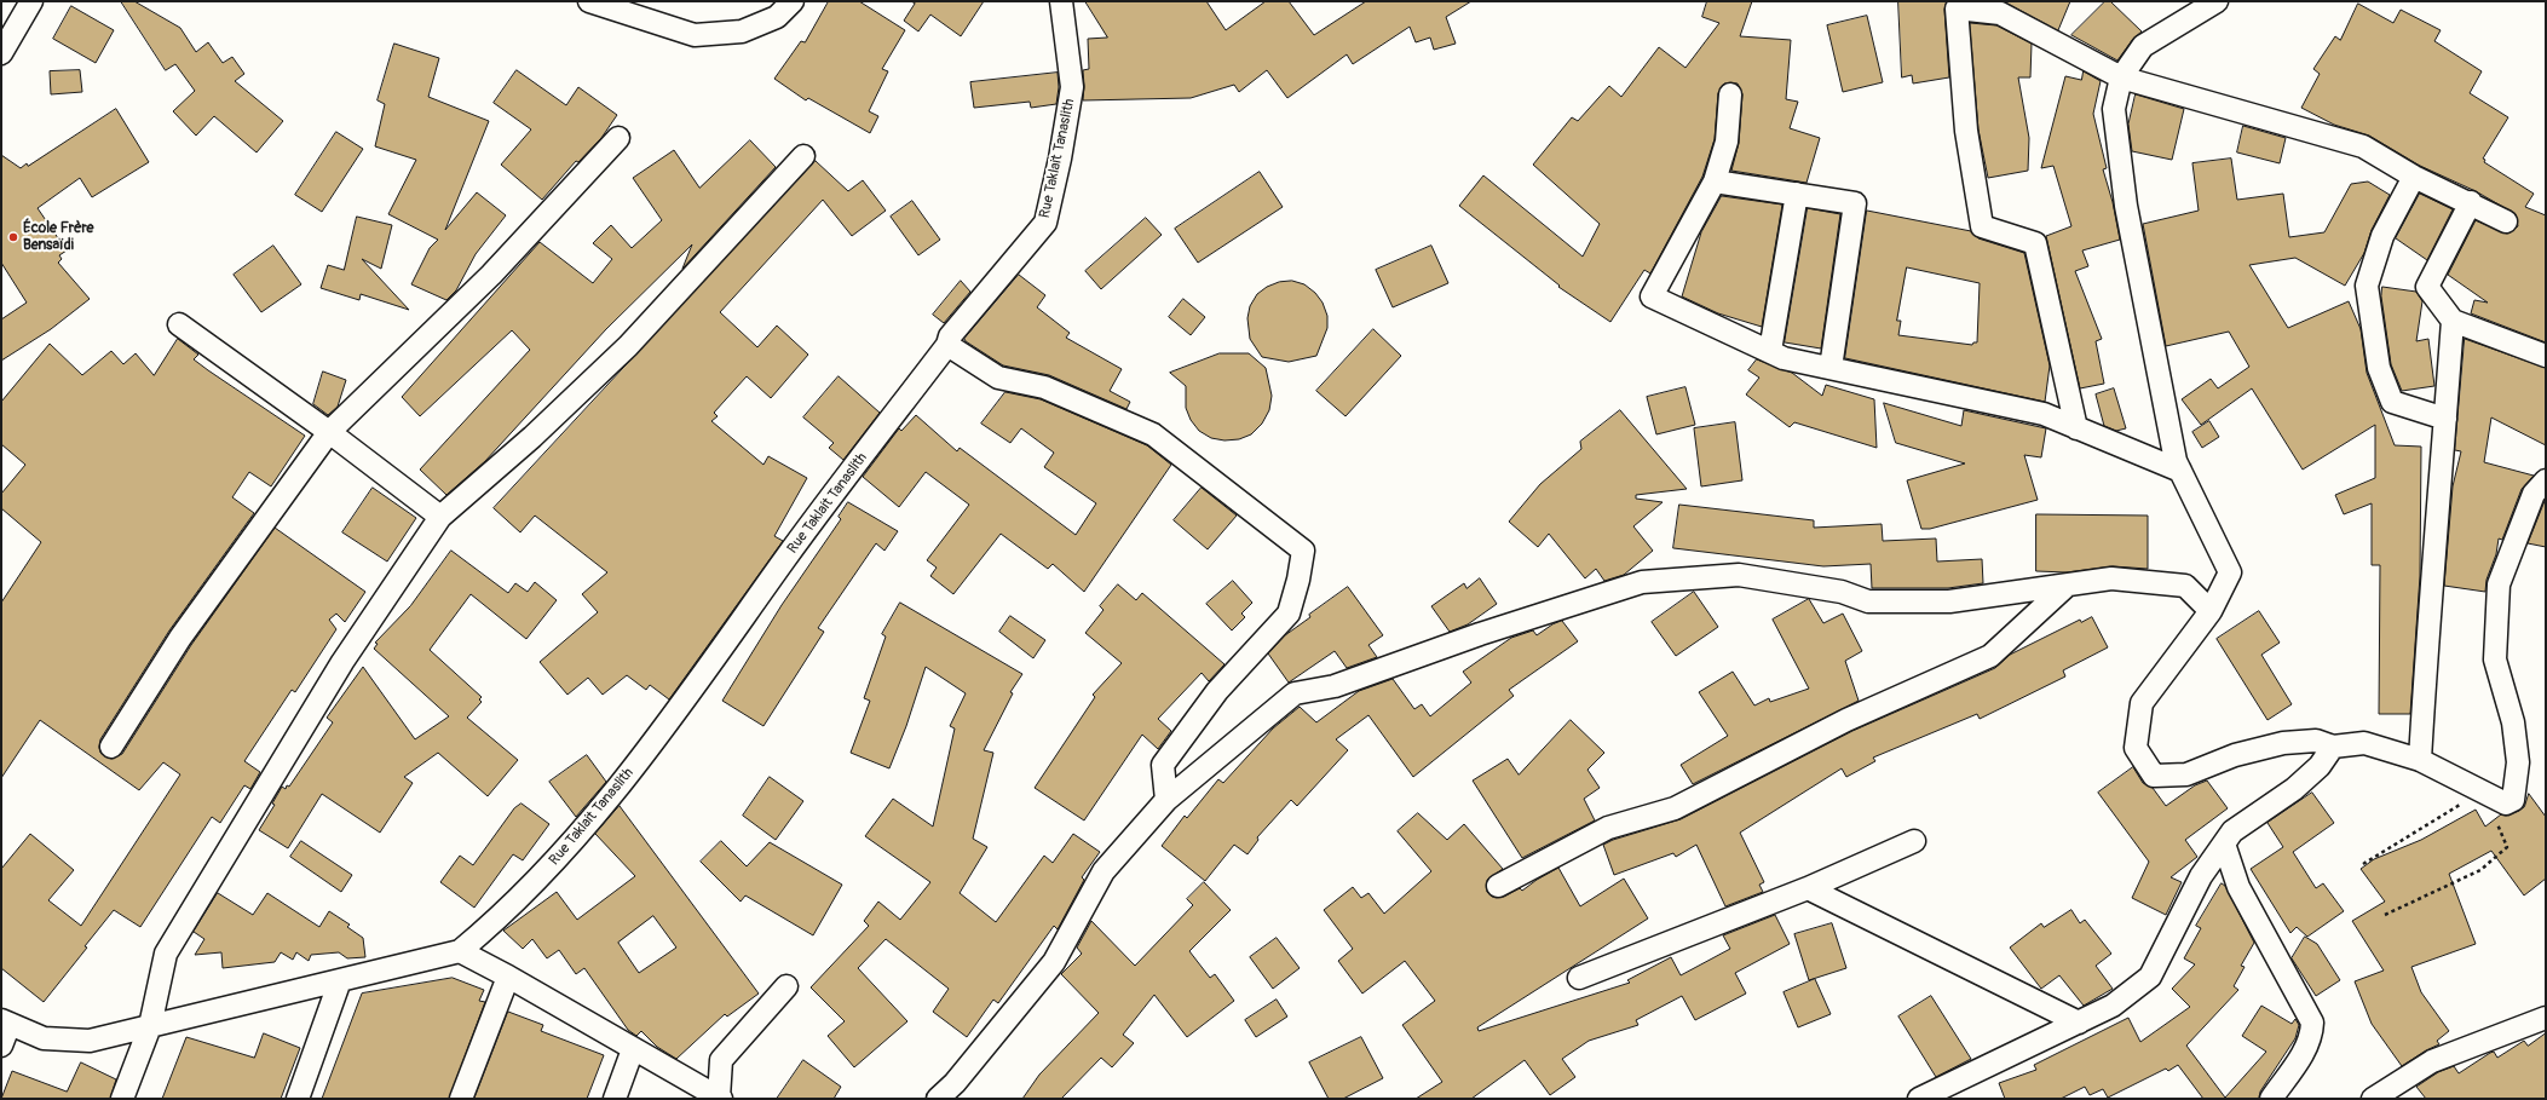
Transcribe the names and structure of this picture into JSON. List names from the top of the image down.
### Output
{
  "streets": {
    "street": ["Rue Taklait Tanaslith"]
  },
  "places": ["École Frère Bensaïdi"]
}
